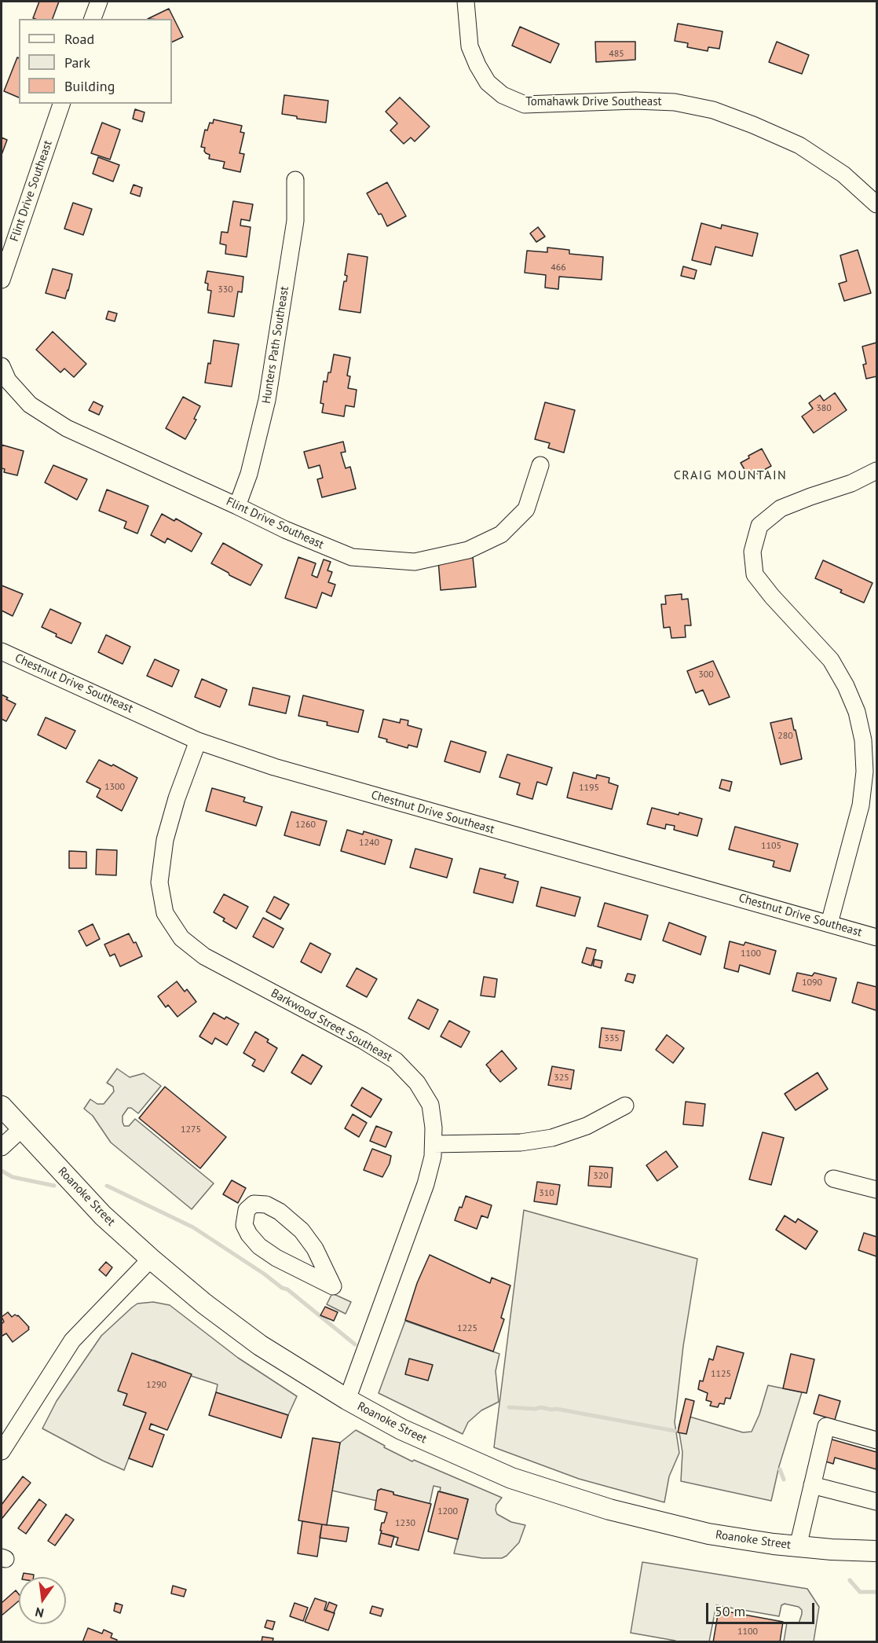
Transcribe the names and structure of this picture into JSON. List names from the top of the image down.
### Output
{
  "streets": {
    "main road": ["Roanoke Street"],
    "street": [
      "Tomahawk Drive Southeast",
      "Flint Drive Southeast",
      "Hunters Path Southeast",
      "Chestnut Drive Southeast",
      "Barkwood Street Southeast"
    ]
  },
  "crossings": [
    ["Flint Drive Southeast", "Hunters Path Southeast"],
    ["Chestnut Drive Southeast", "Barkwood Street Southeast"],
    ["Barkwood Street Southeast", "Roanoke Street"]
  ],
  "districts": ["CRAIG MOUNTAIN"],
  "house_numbers": [
    "485",
    "466",
    "330",
    "380",
    "300",
    "280",
    "1300",
    "1195",
    "1260",
    "1240",
    "1105",
    "1100",
    "1090",
    "335",
    "325",
    "1275",
    "320",
    "310",
    "1225",
    "1125",
    "1290",
    "1200",
    "1230",
    "1100"
  ],
  "legend": ["Road", "Park", "Building"],
  "scale_bar": "50 m",
  "north": "bottom"
}
